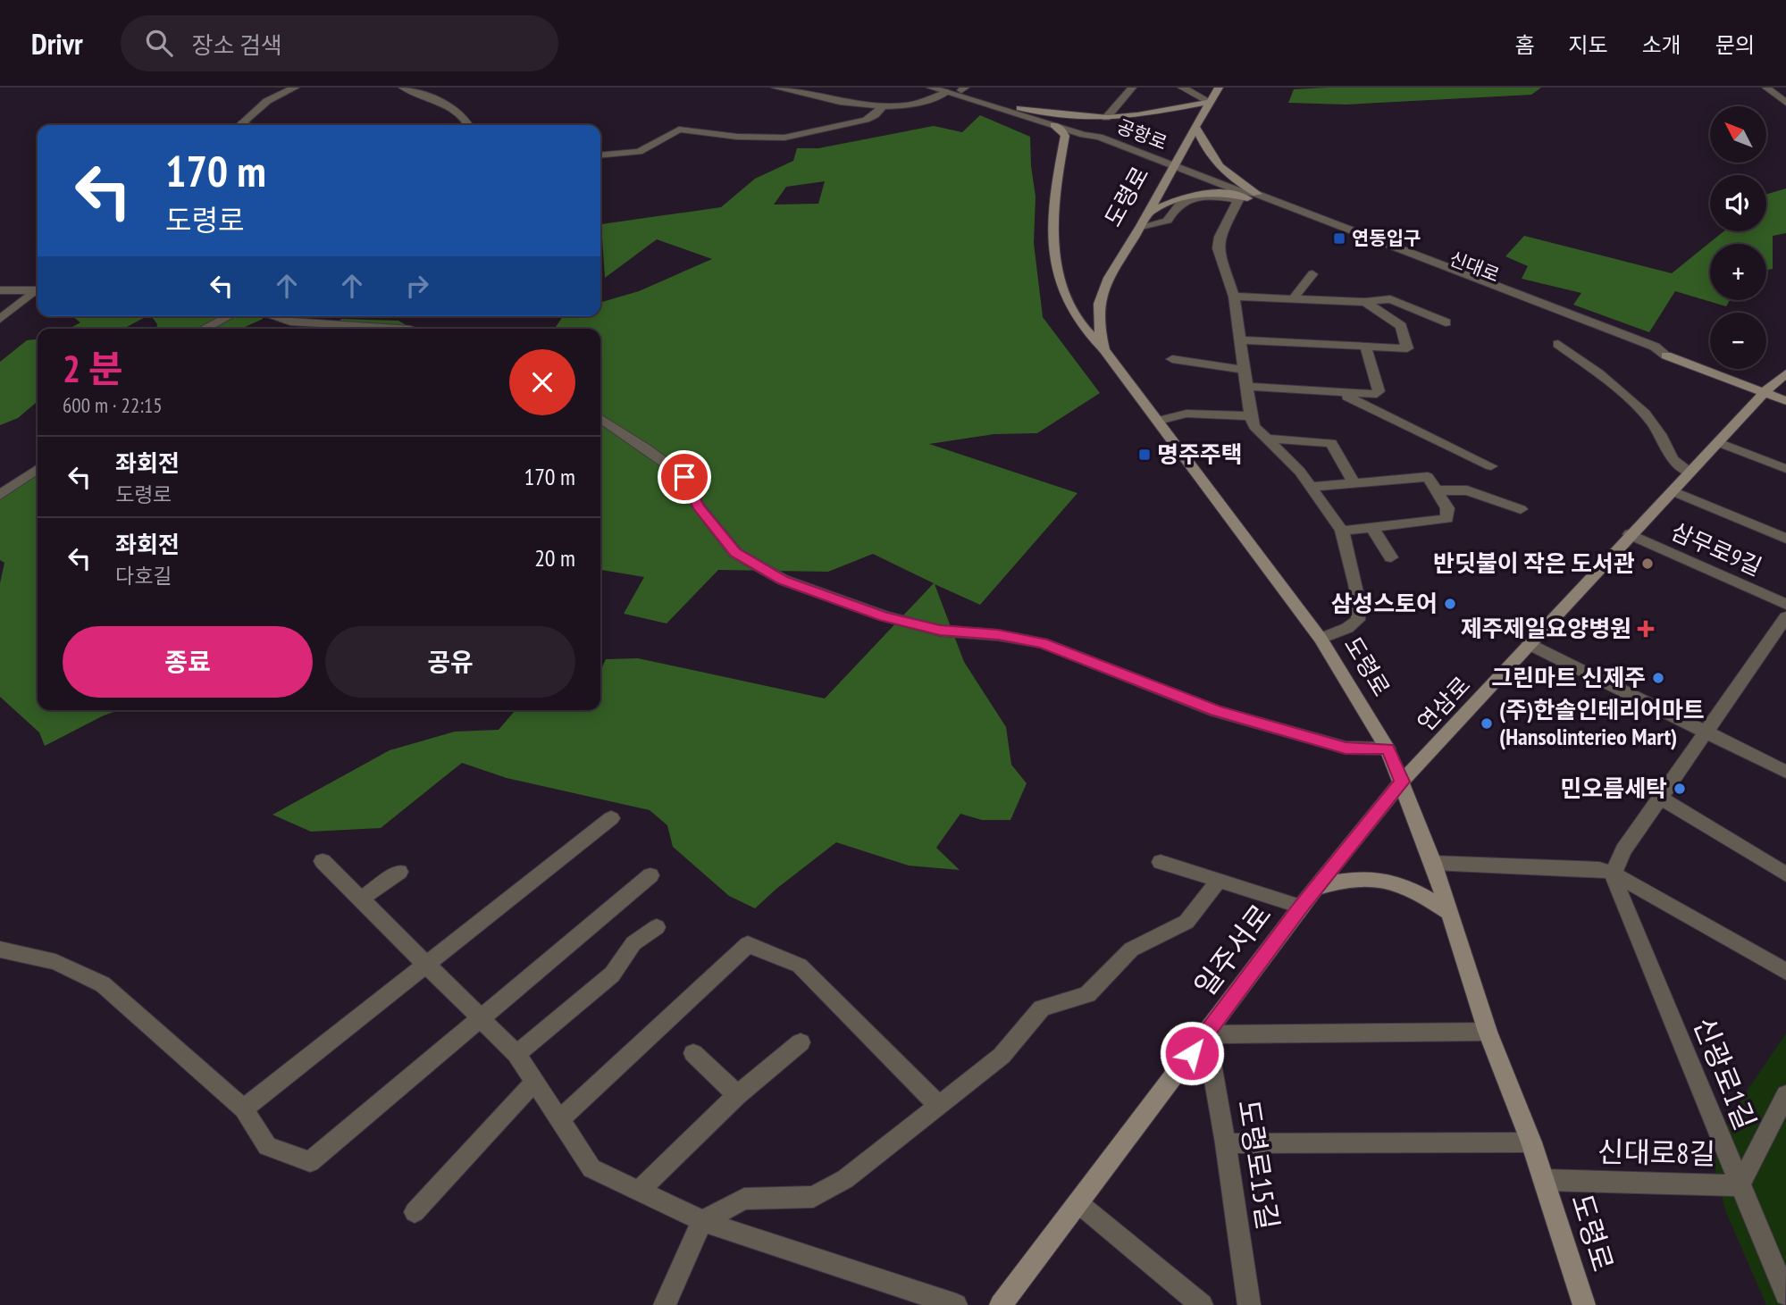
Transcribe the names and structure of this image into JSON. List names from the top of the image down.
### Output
{
  "streets": {
    "main road": [
      "도령로",
      "신대로",
      "연삼로",
      "일주서로"
    ],
    "street": [
      "공항로",
      "삼무로9길",
      "신광로1길",
      "신대로8길",
      "도령로15길"
    ]
  },
  "crossings": [
    ["공항로", "도령로"],
    ["공항로", "신대로"],
    ["도령로", "신대로"],
    ["도령로", "연삼로"],
    ["도령로", "일주서로"],
    ["도령로", "신대로8길"],
    ["신대로", "연삼로"],
    ["삼무로9길", "연삼로"],
    ["연삼로", "일주서로"],
    ["일주서로", "도령로15길"],
    ["신광로1길", "신대로8길"]
  ],
  "places": {
    "transit": ["연동입구", "명주주택"],
    "other": [
      "반딧불이 작은 도서관",
      "삼성스토어",
      "그린마트 신제주",
      "(주)한솔인테리어마트 (Hansolinterieo Mart)",
      "민오름세탁"
    ],
    "health": ["제주제일요양병원"]
  },
  "north": "top left",
  "page": {
    "header": "Drivr",
    "search": "장소 검색",
    "nav": [
      "홈",
      "지도",
      "소개",
      "문의"
    ],
    "map_buttons": ["+", "−"],
    "turn": ["170 m", "도령로"],
    "heading": ["2 분", "600 m · 22:15"],
    "list": [
      {
        "name": "좌회전",
        "note": "도령로",
        "value": "170 m"
      },
      {
        "name": "좌회전",
        "note": "다호길",
        "value": "20 m"
      }
    ],
    "buttons": ["종료", "공유"]
  }
}
